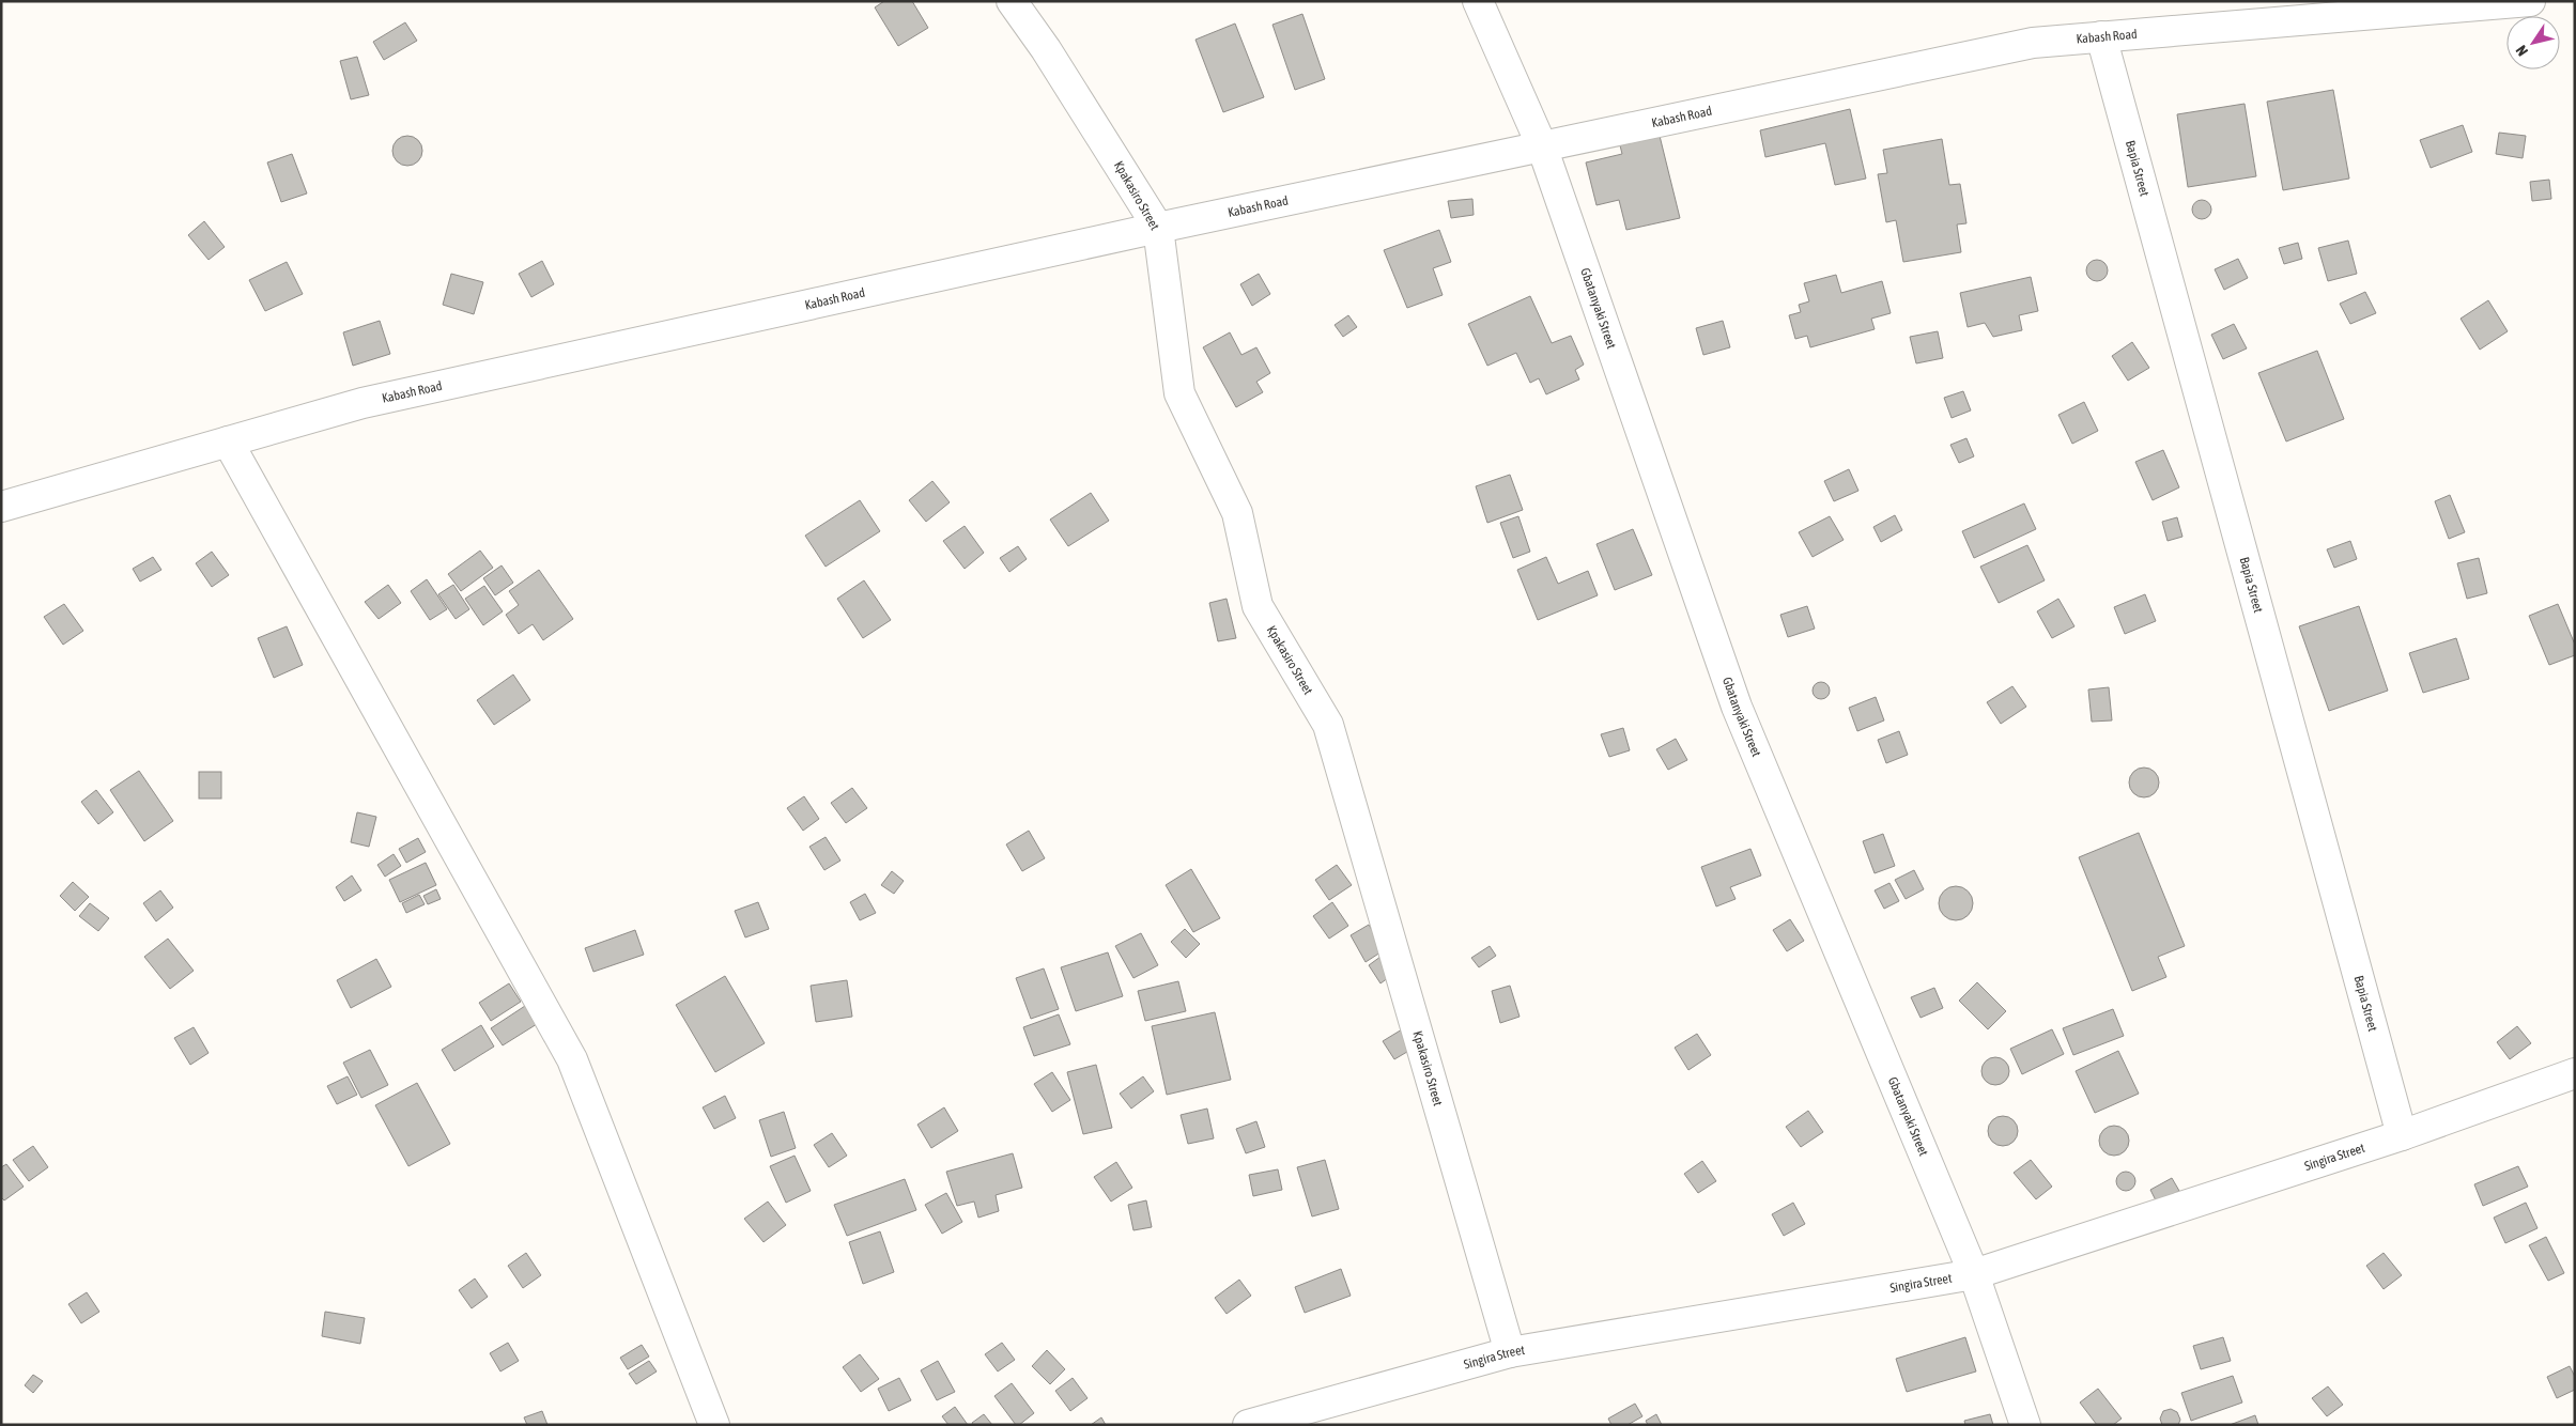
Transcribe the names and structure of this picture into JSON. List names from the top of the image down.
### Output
{
  "streets": {
    "street": [
      "Kabash Road",
      "Bapia Street",
      "Kpakasiro Street",
      "Gbatanyaki Street",
      "Singira Street"
    ]
  },
  "crossings": [
    ["Kabash Road", "Bapia Street"],
    ["Kabash Road", "Kpakasiro Street"],
    ["Kabash Road", "Gbatanyaki Street"],
    ["Bapia Street", "Singira Street"],
    ["Kpakasiro Street", "Singira Street"],
    ["Gbatanyaki Street", "Singira Street"]
  ],
  "north": "bottom left"
}
